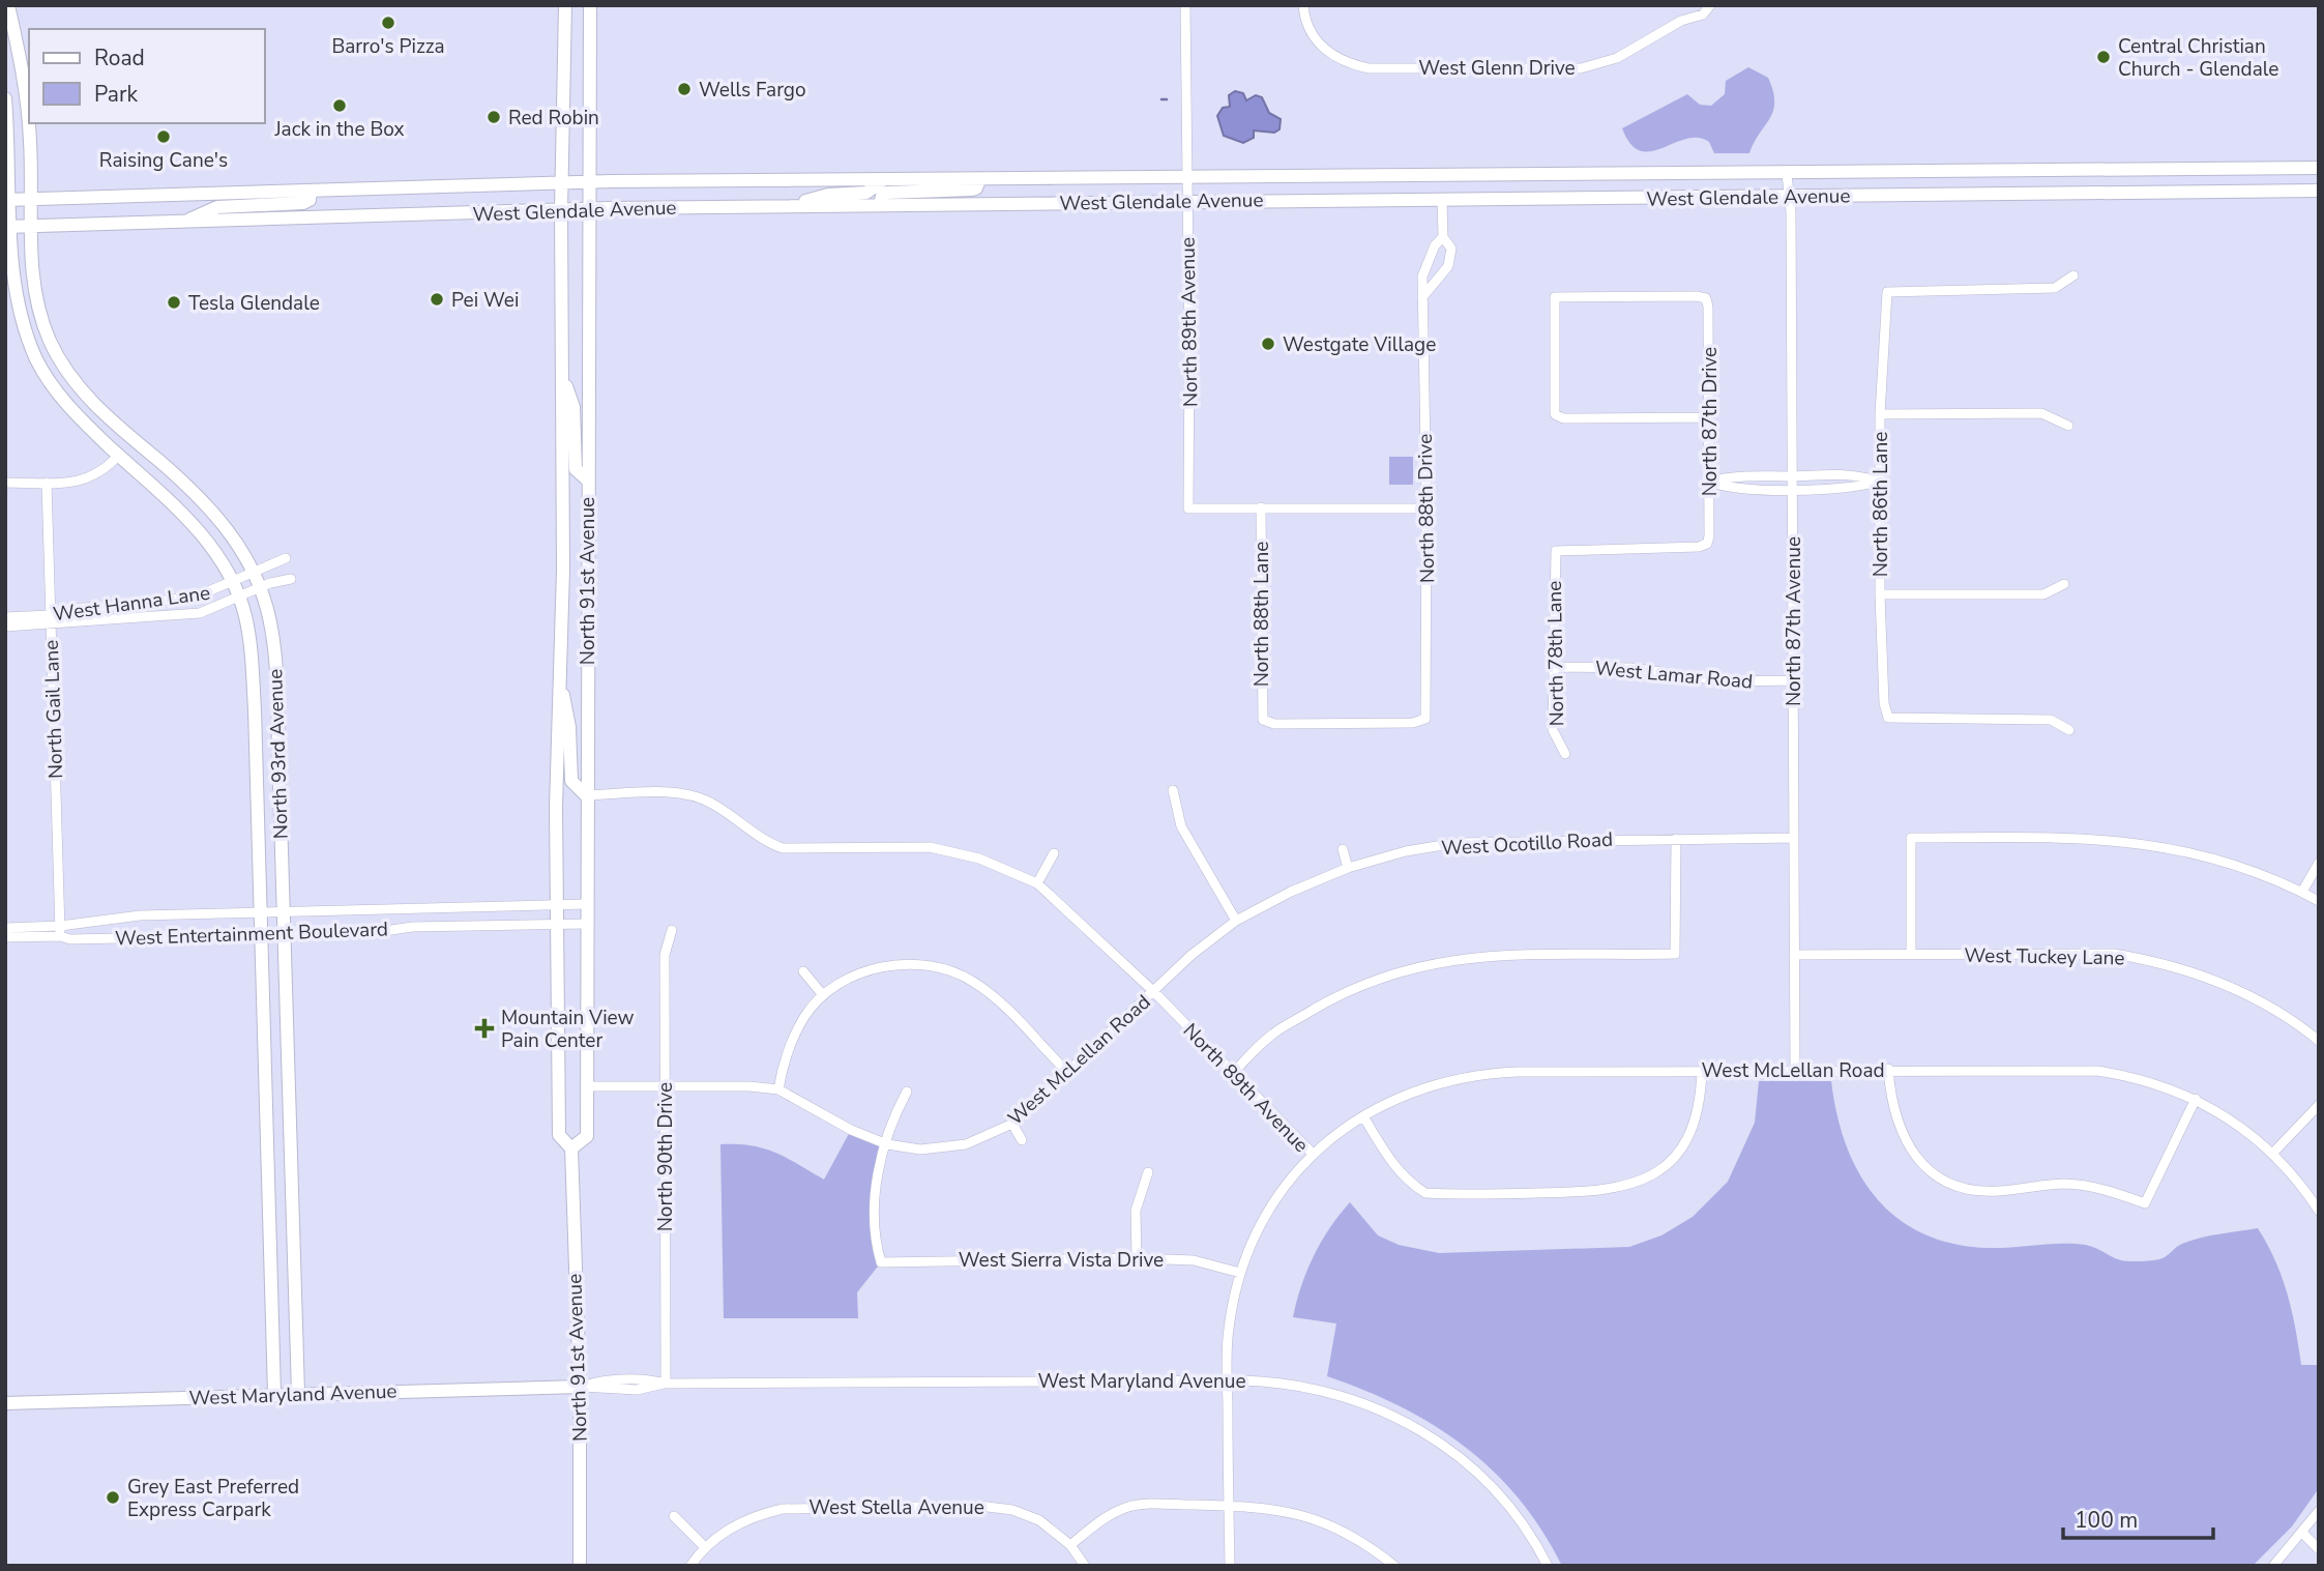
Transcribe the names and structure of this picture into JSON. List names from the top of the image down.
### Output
{
  "streets": {
    "main road": [
      "West Glendale Avenue",
      "North 91st Avenue",
      "North 93rd Avenue",
      "West Maryland Avenue"
    ],
    "street": [
      "West Glenn Drive",
      "North 89th Avenue",
      "North 87th Drive",
      "North 86th Lane",
      "North 88th Drive",
      "West Hanna Lane",
      "North 88th Lane",
      "North 87th Avenue",
      "North 78th Lane",
      "West Lamar Road",
      "North Gail Lane",
      "West Ocotillo Road",
      "West Entertainment Boulevard",
      "West Tuckey Lane",
      "West McLellan Road",
      "North 90th Drive",
      "West Sierra Vista Drive",
      "West Stella Avenue"
    ]
  },
  "crossings": [
    ["West Glendale Avenue", "North 89th Avenue"],
    ["West Glendale Avenue", "North 91st Avenue"],
    ["West Glendale Avenue", "North 87th Avenue"],
    ["West Glendale Avenue", "North 93rd Avenue"],
    ["North 89th Avenue", "North 88th Lane"],
    ["North 89th Avenue", "West Ocotillo Road"],
    ["North 89th Avenue", "West McLellan Road"],
    ["North 89th Avenue", "West Sierra Vista Drive"],
    ["North 89th Avenue", "West Maryland Avenue"],
    ["North 87th Drive", "North 78th Lane"],
    ["North 88th Drive", "North 88th Lane"],
    ["North 91st Avenue", "West Entertainment Boulevard"],
    ["North 91st Avenue", "West McLellan Road"],
    ["North 91st Avenue", "West Maryland Avenue"],
    ["West Hanna Lane", "North Gail Lane"],
    ["West Hanna Lane", "North 93rd Avenue"],
    ["North 87th Avenue", "West Lamar Road"],
    ["North 87th Avenue", "West Ocotillo Road"],
    ["North 87th Avenue", "West Tuckey Lane"],
    ["North 87th Avenue", "West McLellan Road"],
    ["North 78th Lane", "West Lamar Road"],
    ["North Gail Lane", "West Entertainment Boulevard"],
    ["North 93rd Avenue", "West Entertainment Boulevard"],
    ["North 93rd Avenue", "West Maryland Avenue"],
    ["West Ocotillo Road", "West McLellan Road"],
    ["West McLellan Road", "North 90th Drive"],
    ["West McLellan Road", "West Sierra Vista Drive"],
    ["North 90th Drive", "West Maryland Avenue"]
  ],
  "places": {
    "other": [
      "Barro's Pizza",
      "Central Christian Church - Glendale",
      "Wells Fargo",
      "Jack in the Box",
      "Red Robin",
      "Raising Cane's",
      "Pei Wei",
      "Tesla Glendale",
      "Westgate Village",
      "Grey East Preferred Express Carpark"
    ],
    "health": ["Mountain View Pain Center"]
  },
  "legend": ["Road", "Park"],
  "scale_bar": "100 m"
}
